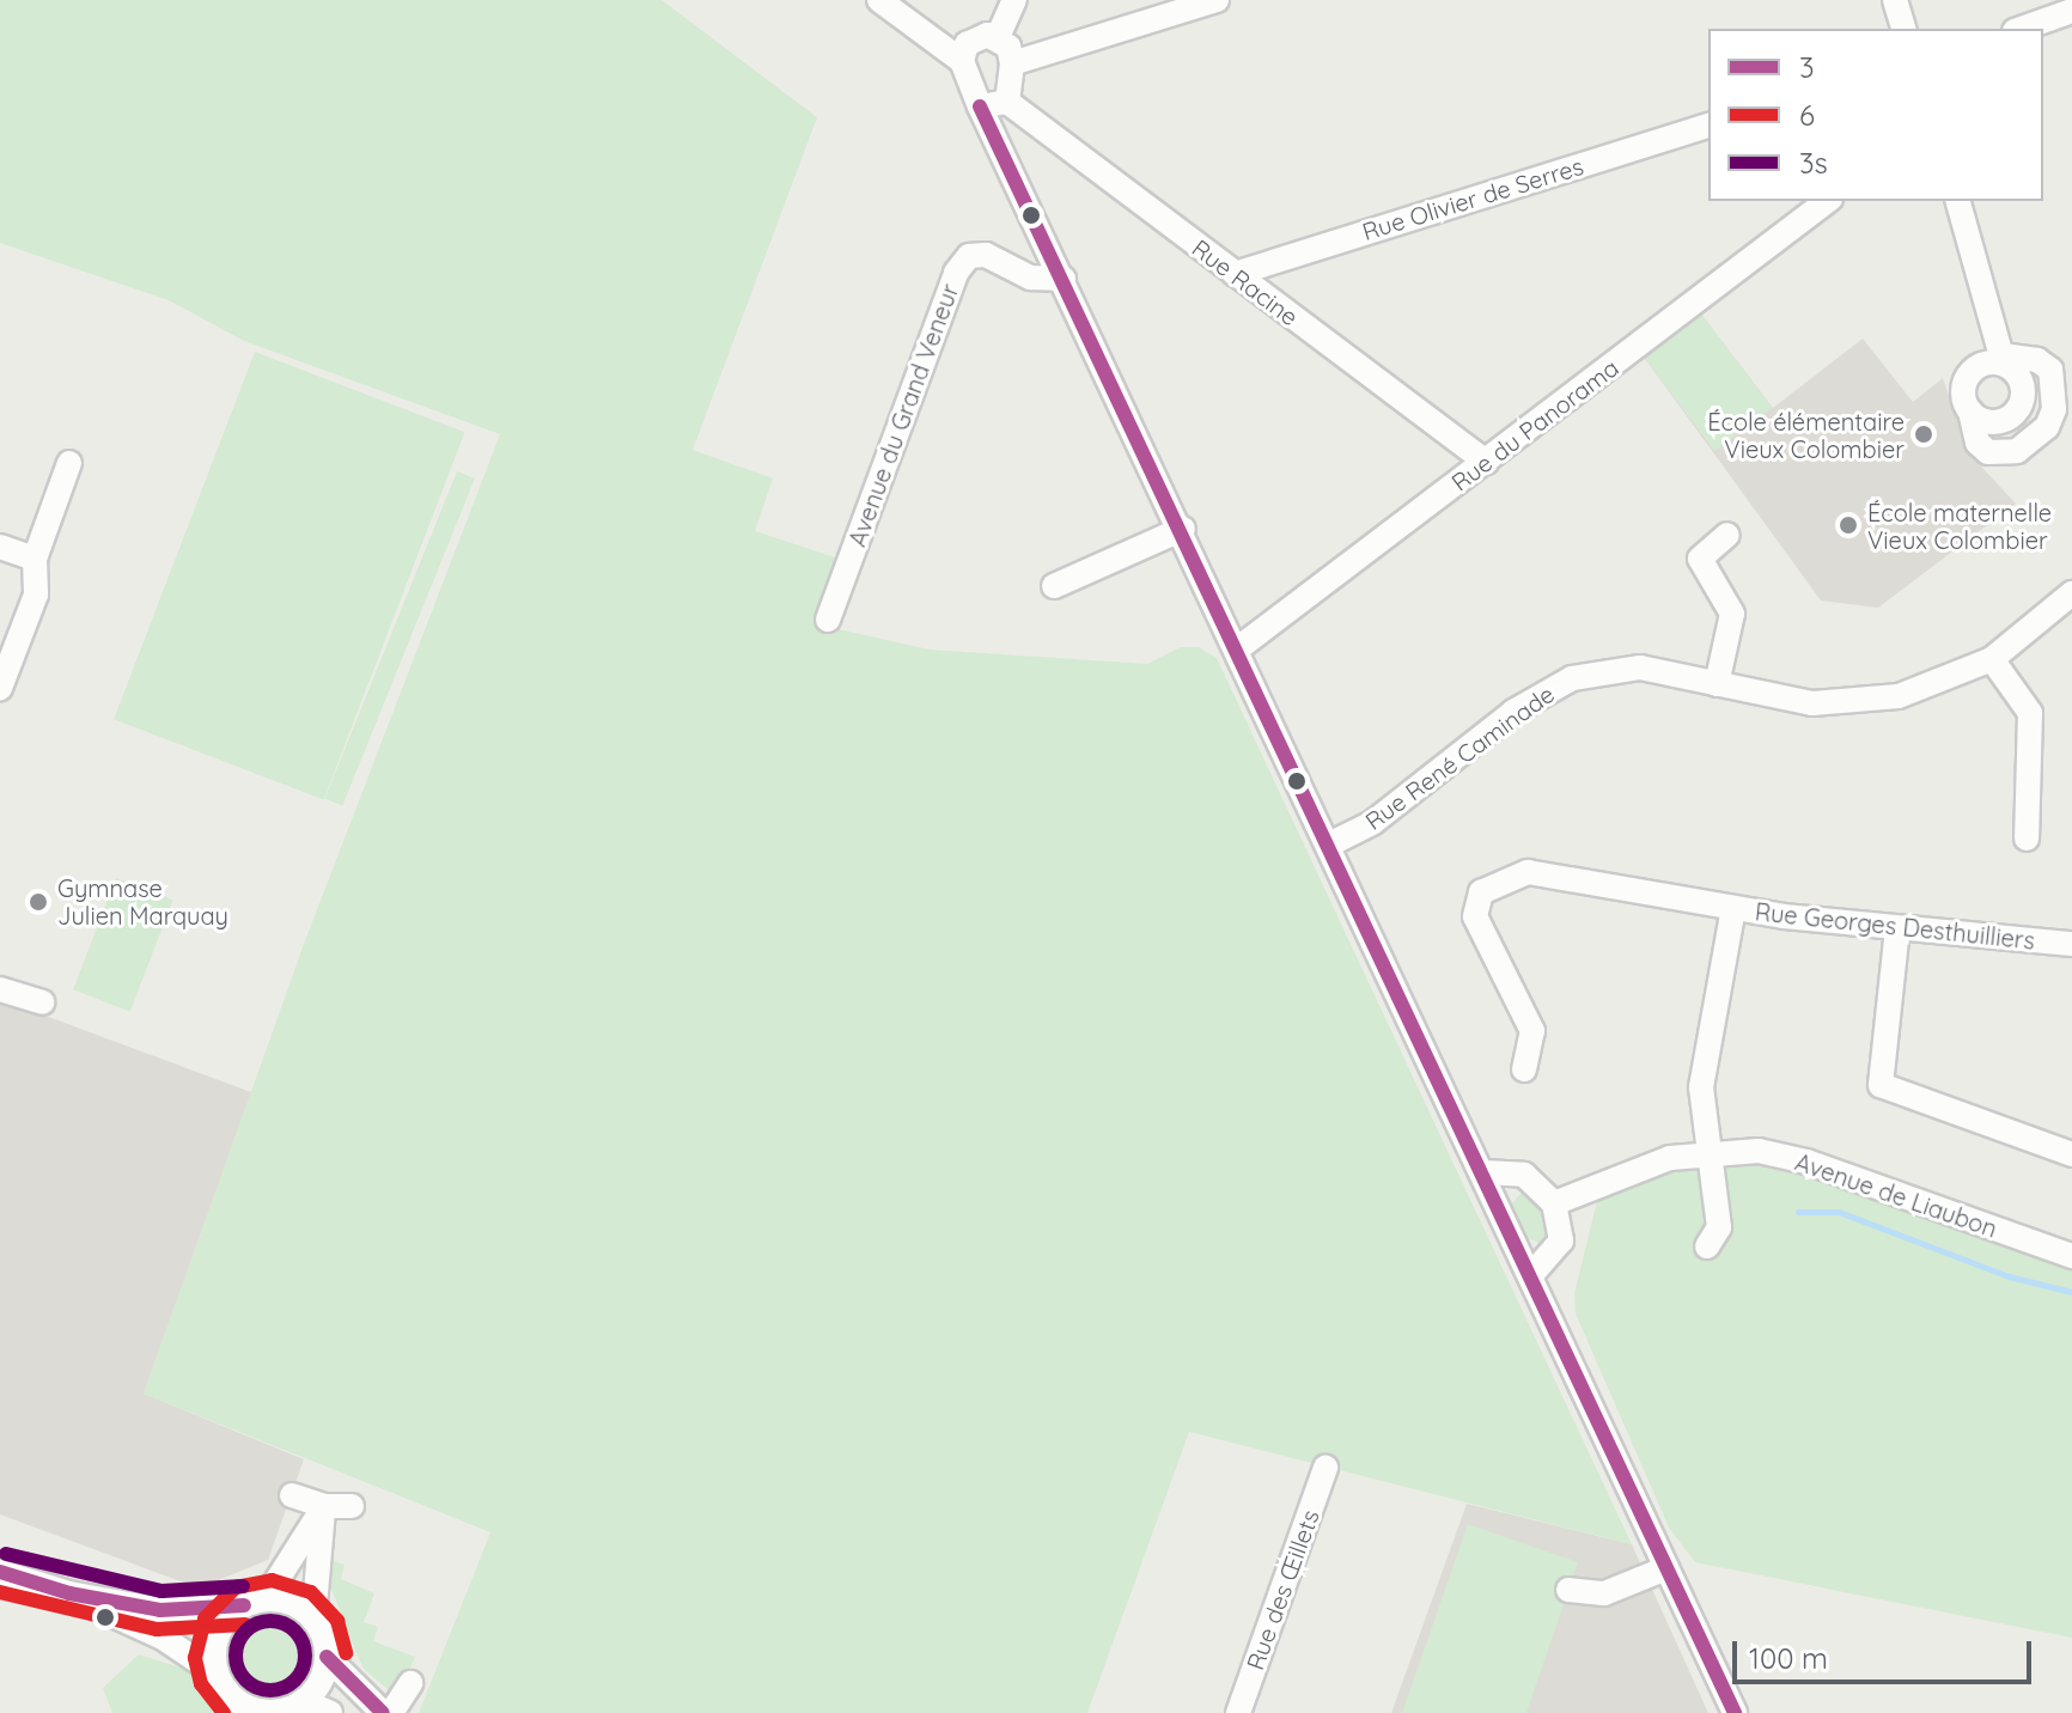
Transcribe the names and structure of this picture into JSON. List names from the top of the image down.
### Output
{
  "streets": {
    "street": [
      "Rue Olivier de Serres",
      "Rue Racine",
      "Avenue du Grand Veneur",
      "Rue du Panorama",
      "Rue René Caminade",
      "Rue Georges Desthuilliers",
      "Avenue de Liaubon",
      "Rue des Œillets"
    ]
  },
  "crossings": [
    ["Rue Olivier de Serres", "Rue Racine"],
    ["Rue Racine", "Rue du Panorama"],
    ["Rue Georges Desthuilliers", "Avenue de Liaubon"]
  ],
  "places": ["École élémentaire Vieux Colombier", "École maternelle Vieux Colombier", "Gymnase Julien Marquay"],
  "lines": ["transit line 3", "transit line 3s", "transit line 6"],
  "legend": ["3", "6", "3s"],
  "scale_bar": "100 m"
}
